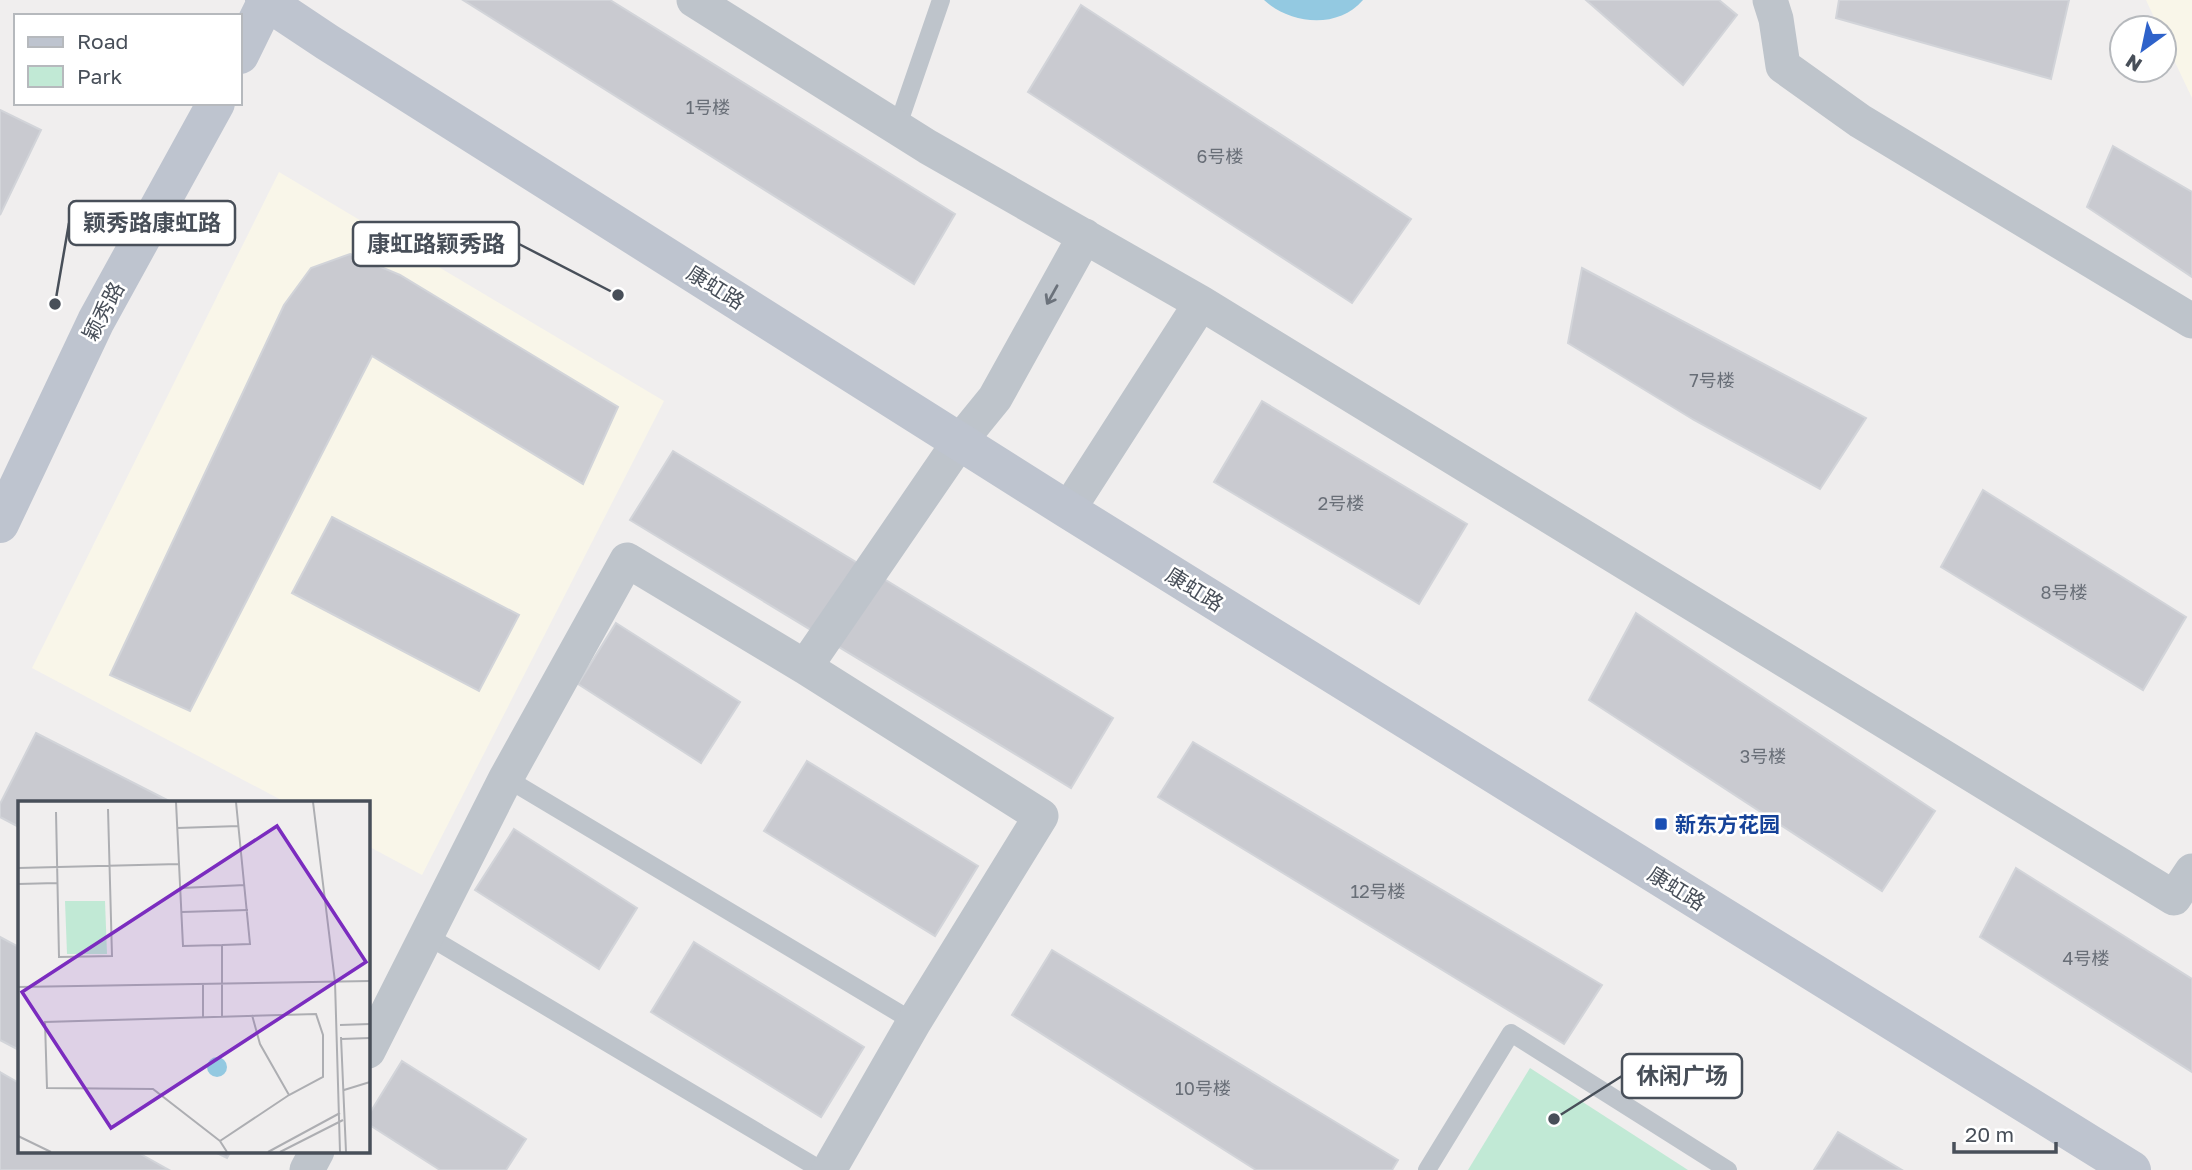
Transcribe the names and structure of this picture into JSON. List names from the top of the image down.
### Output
{
  "streets": {
    "main road": ["康虹路", "颖秀路"]
  },
  "places": {
    "other": ["康虹路颖秀路", "颖秀路康虹路", "休闲广场"],
    "transit": ["新东方花园"]
  },
  "house_numbers": [
    "1号楼",
    "6号楼",
    "7号楼",
    "2号楼",
    "8号楼",
    "3号楼",
    "12号楼",
    "4号楼",
    "10号楼"
  ],
  "legend": ["Road", "Park"],
  "scale_bar": "20 m",
  "north": "bottom left"
}
